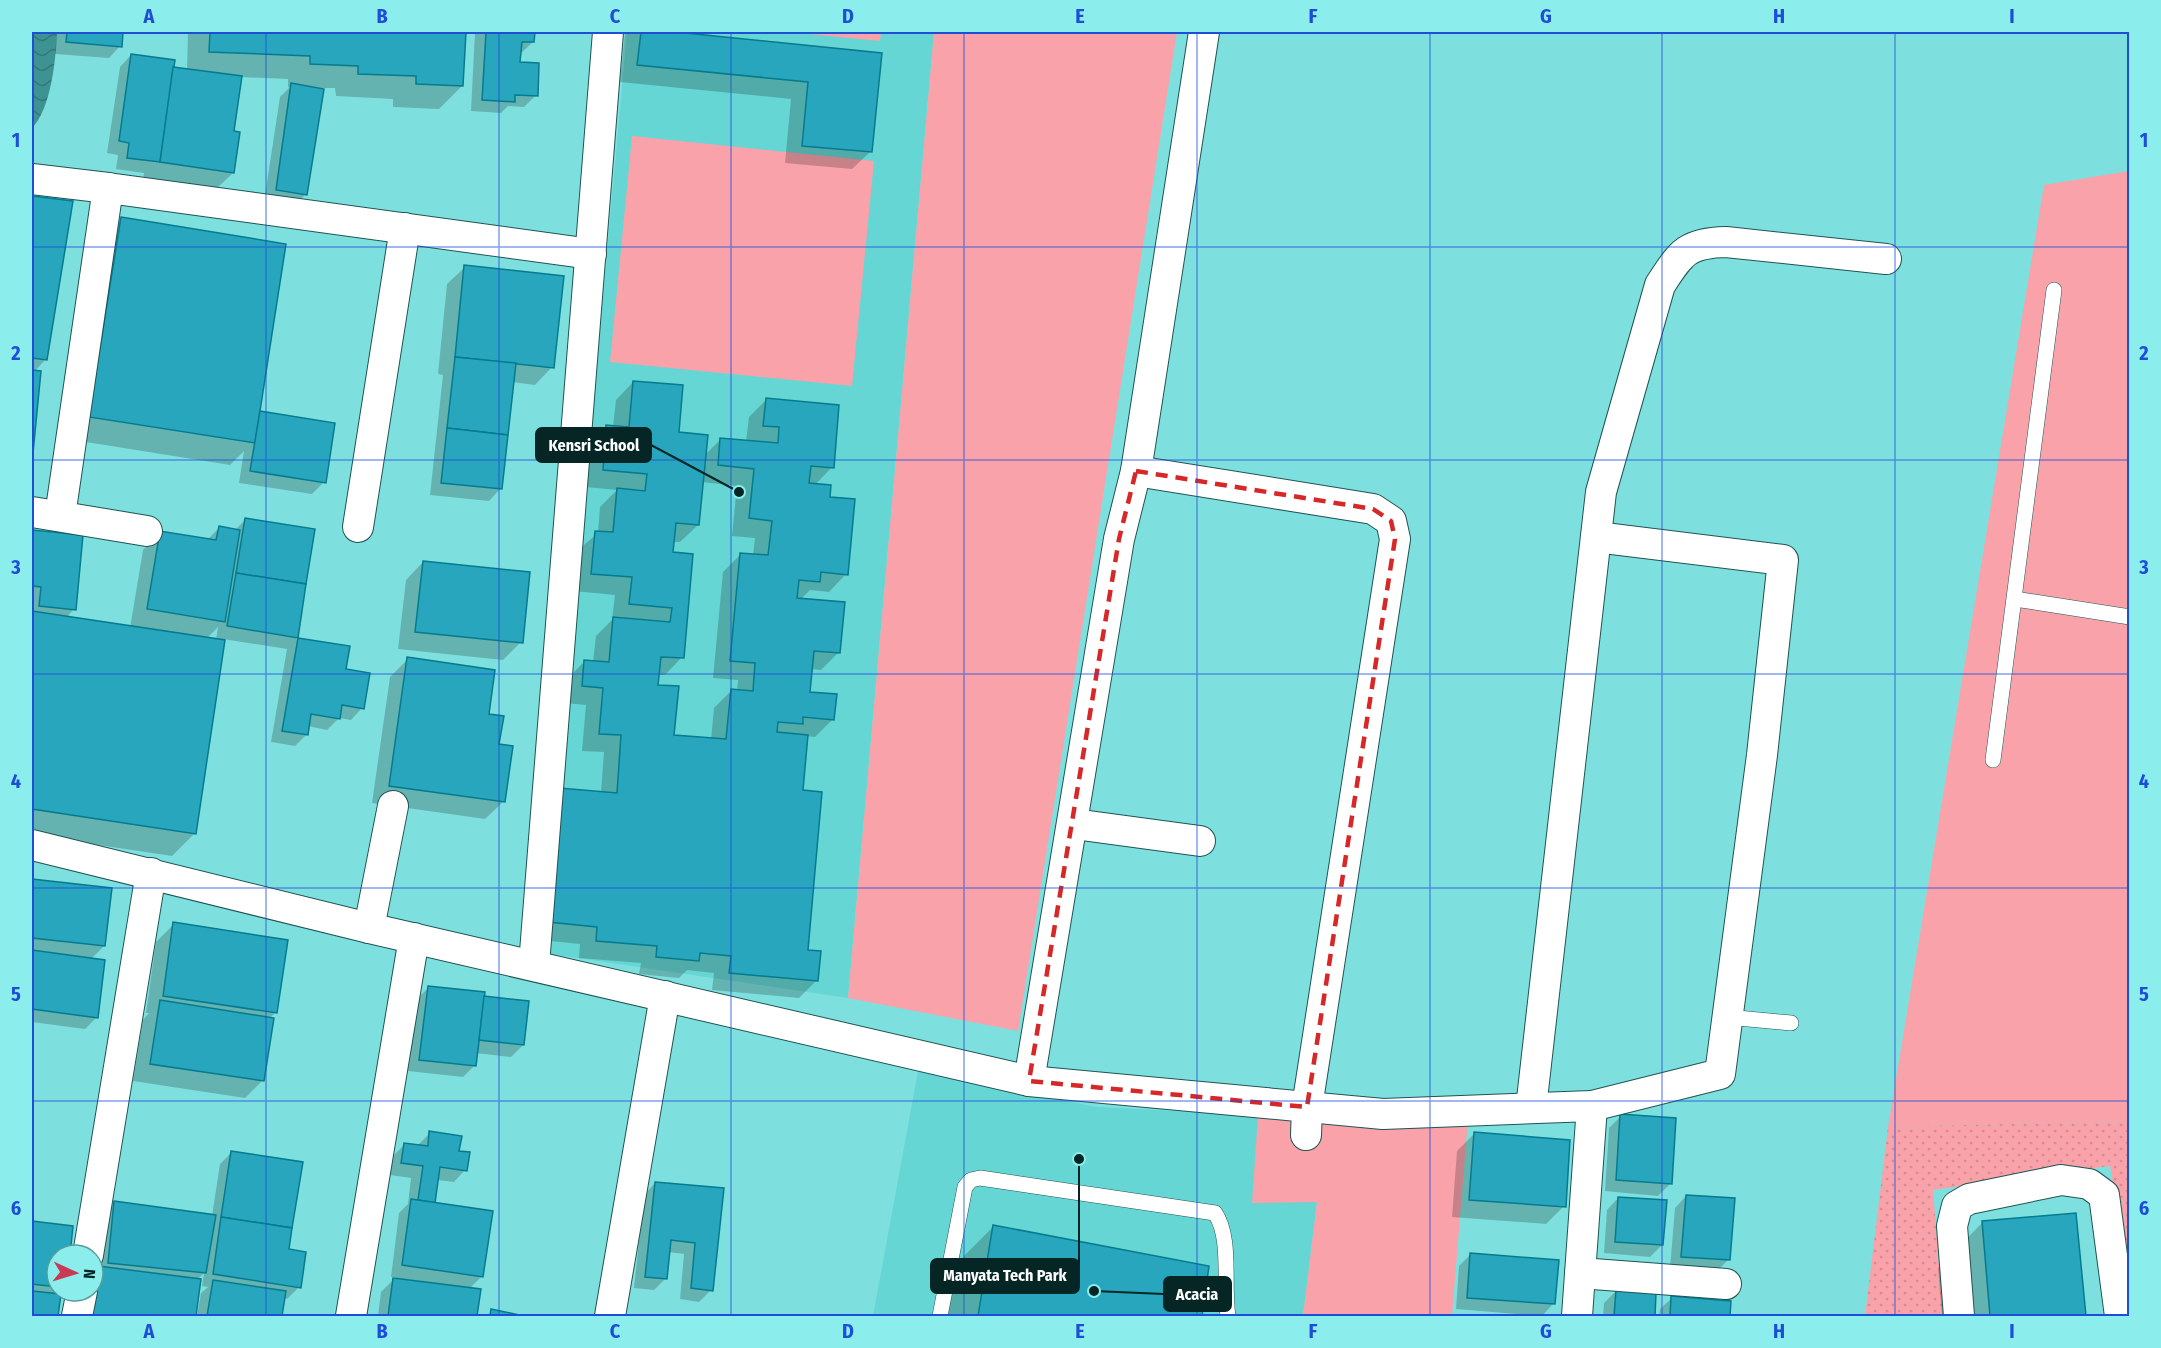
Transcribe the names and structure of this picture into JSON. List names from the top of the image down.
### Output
{
  "places": ["Kensri School", "Manyata Tech Park", "Acacia"],
  "north": "right",
  "grid": {
    "columns": [
      "A",
      "B",
      "C",
      "D",
      "E",
      "F",
      "G",
      "H",
      "I"
    ],
    "rows": [
      "1",
      "2",
      "3",
      "4",
      "5",
      "6"
    ]
  }
}
